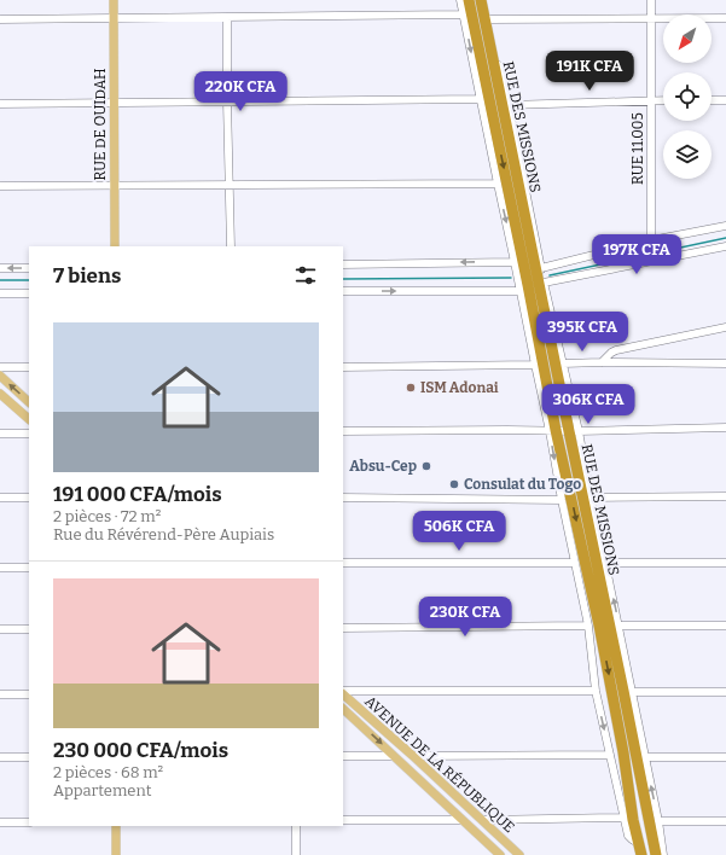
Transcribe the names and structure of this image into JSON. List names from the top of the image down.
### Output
{
  "streets": {
    "highway": ["RUE DES MISSIONS"],
    "main road": ["RUE DE OUIDAH", "AVENUE DE LA RÉPUBLIQUE"],
    "street": ["RUE 11.005"]
  },
  "places": ["ISM Adonai", "Absu-Cep", "Consulat du Togo"],
  "north": "bottom left",
  "page": {
    "price": [
      "191K CFA",
      "220K CFA",
      "197K CFA",
      "395K CFA",
      "306K CFA",
      "506K CFA",
      "230K CFA"
    ],
    "heading": "7 biens",
    "list": [
      {
        "name": "191 000 CFA/mois",
        "note": "2 pièces · 72 m² · Rue du Révérend-Père Aupiais"
      },
      {
        "name": "230 000 CFA/mois",
        "note": "2 pièces · 68 m² · Appartement"
      }
    ]
  }
}
